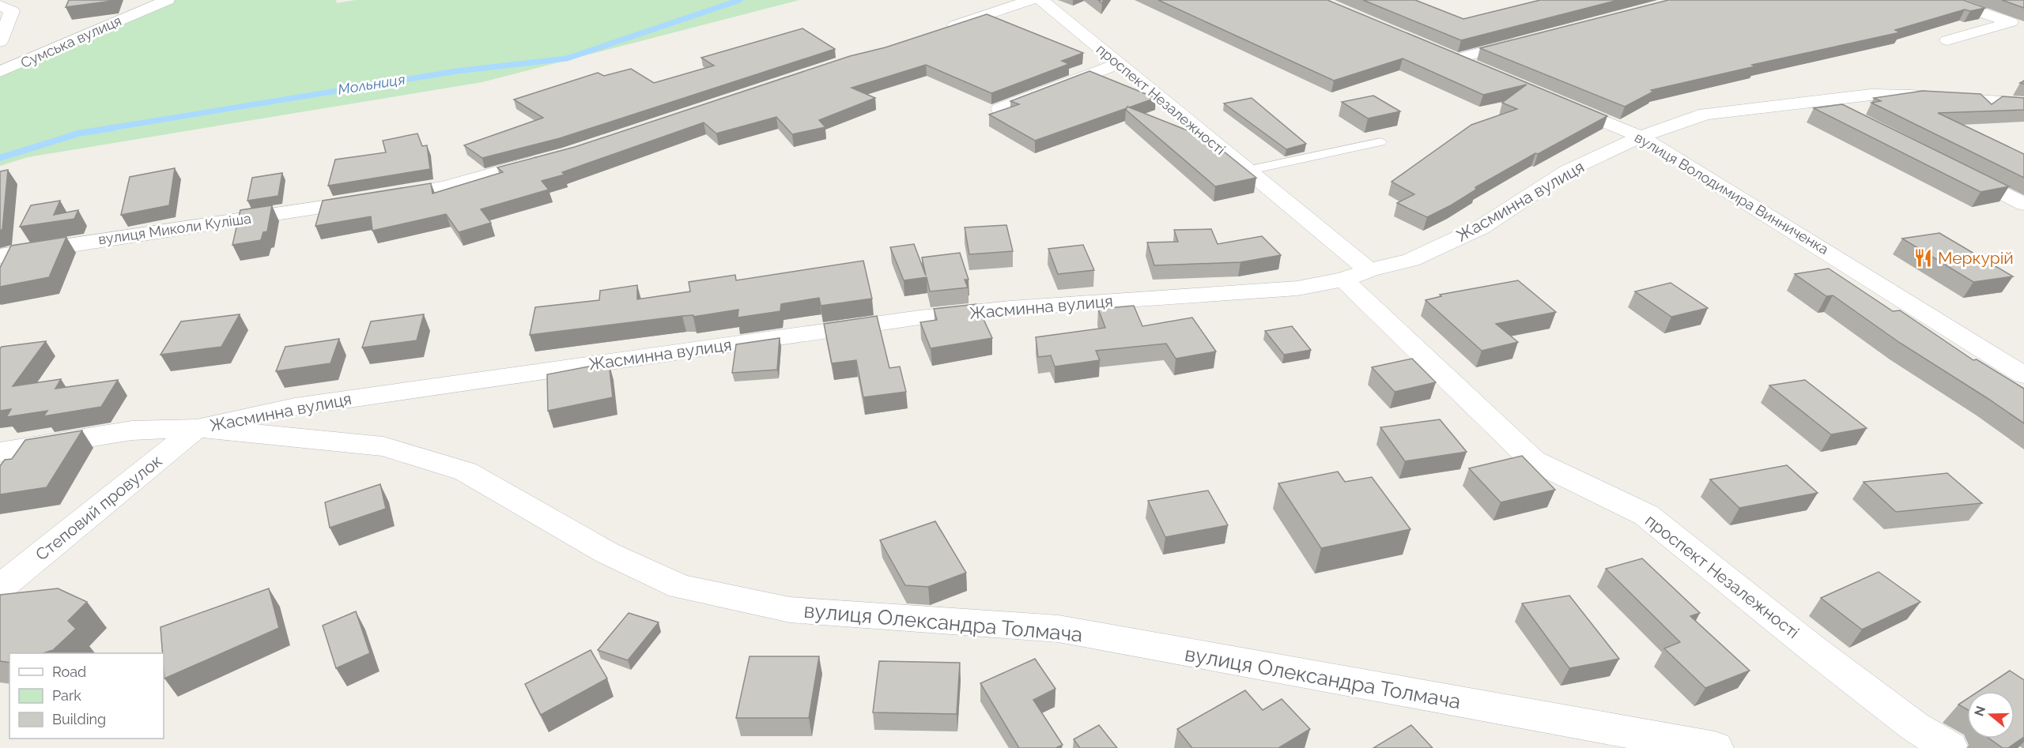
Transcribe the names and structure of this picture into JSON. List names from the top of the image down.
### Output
{
  "streets": {
    "street": [
      "Сумська вулиця",
      "проспект Незалежності",
      "вулиця Володимира Винниченка",
      "Жасминна вулиця",
      "вулиця Миколи Куліша",
      "Степовий провулок",
      "вулиця Олександра Толмача"
    ]
  },
  "crossings": [
    ["проспект Незалежності", "Жасминна вулиця"],
    ["вулиця Володимира Винниченка", "Жасминна вулиця"],
    ["Жасминна вулиця", "Степовий провулок"],
    ["Жасминна вулиця", "вулиця Олександра Толмача"],
    ["Степовий провулок", "вулиця Олександра Толмача"]
  ],
  "water": ["Мольниця"],
  "places": {
    "restaurant": ["Меркурій"]
  },
  "legend": ["Road", "Park", "Building"],
  "north": "left"
}
